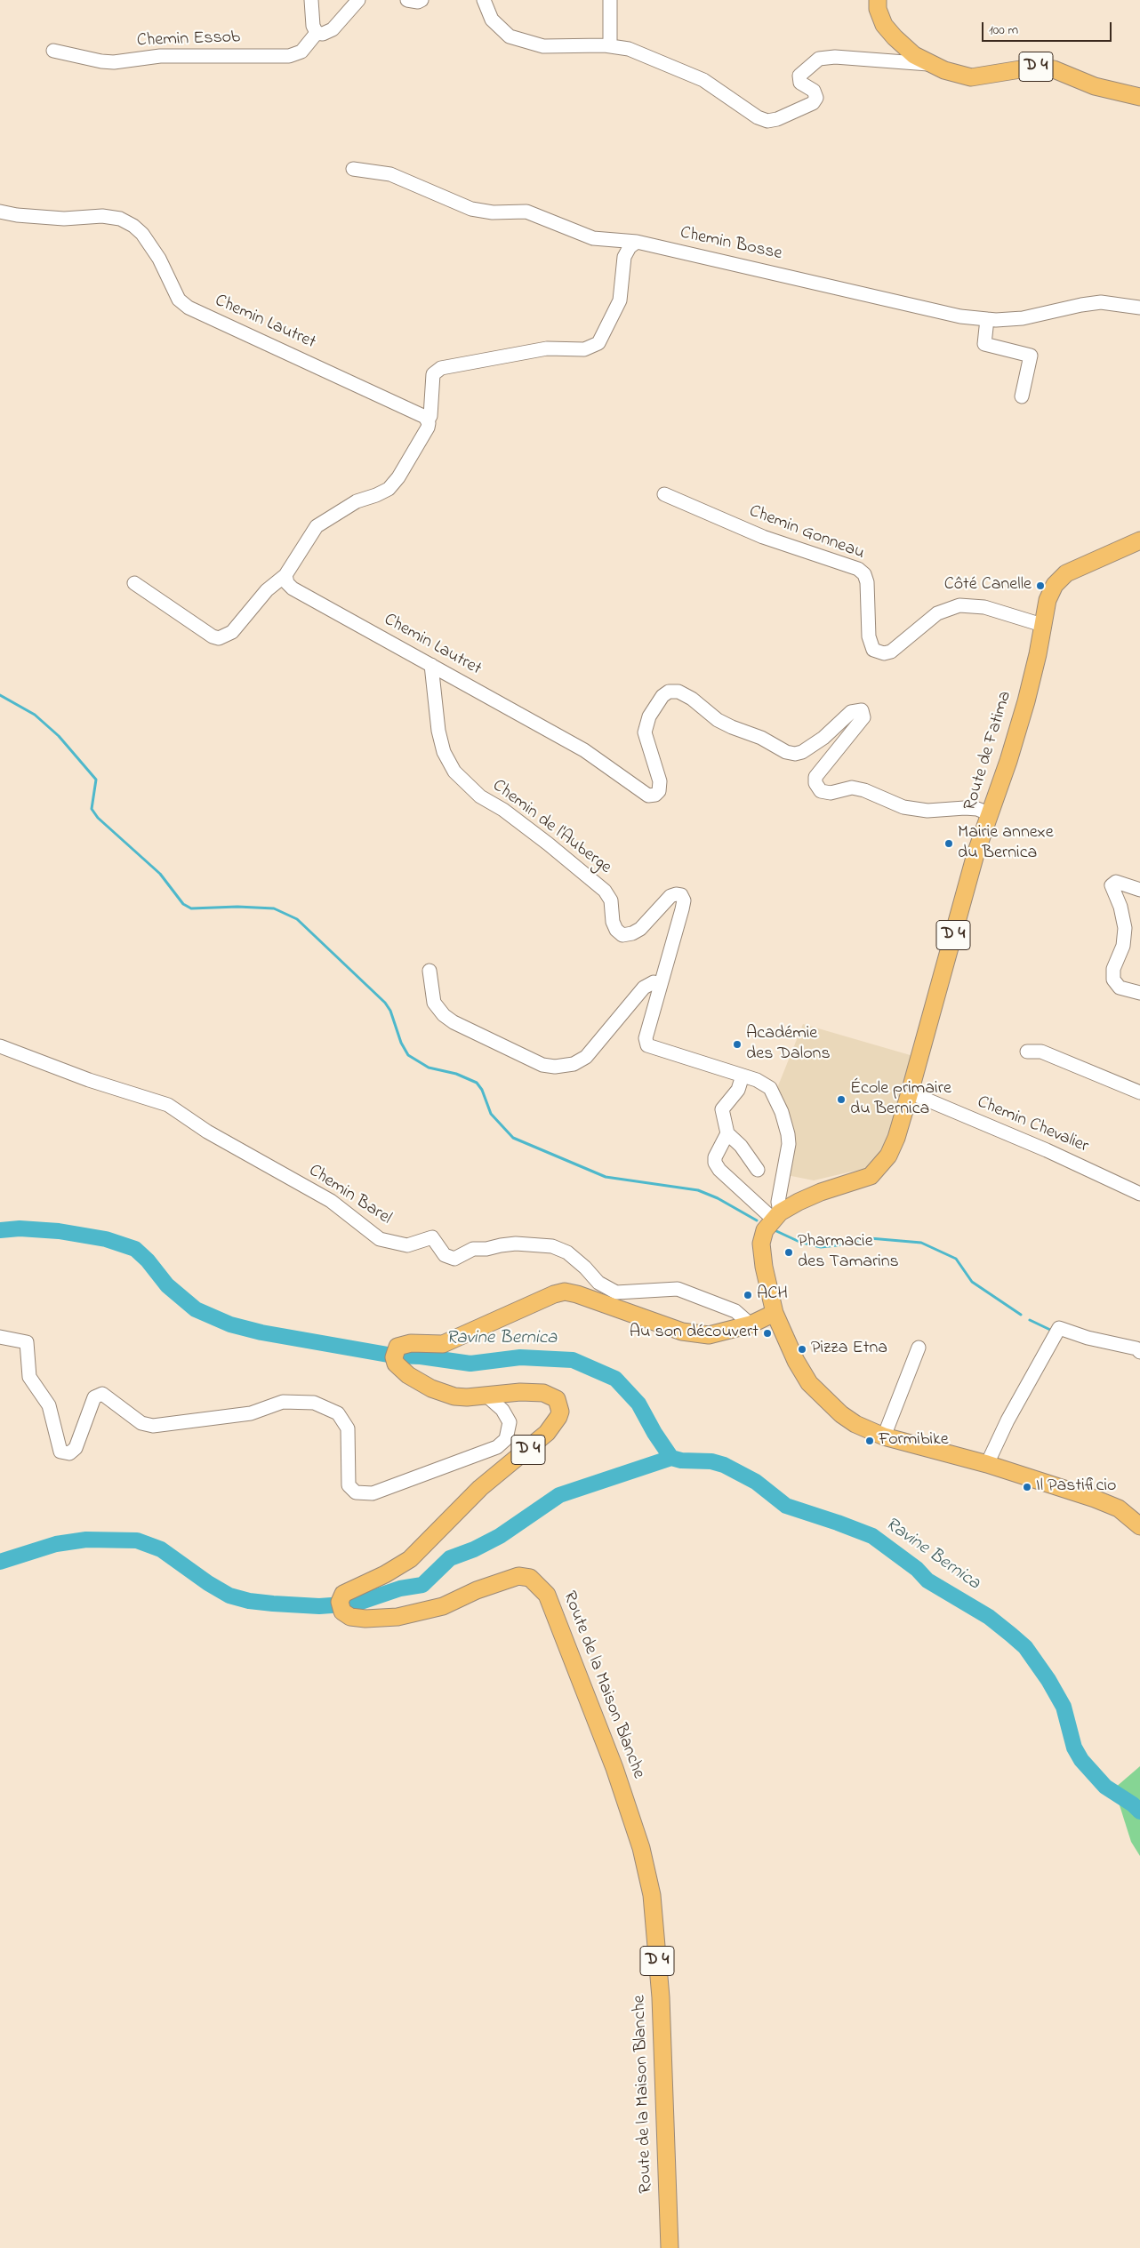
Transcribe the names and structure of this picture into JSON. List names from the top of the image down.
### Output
{
  "streets": {
    "main road": ["D 4", "Route de Fatima", "Route de la Maison Blanche"],
    "street": [
      "Chemin Essob",
      "Chemin Bosse",
      "Chemin Lautret",
      "Chemin Gonneau",
      "Chemin de l'Auberge",
      "Chemin Chevalier",
      "Chemin Barel"
    ]
  },
  "crossings": [
    ["Chemin Lautret", "Route de Fatima"],
    ["Chemin Lautret", "Chemin de l'Auberge"],
    ["Chemin Gonneau", "Route de Fatima"],
    ["Route de Fatima", "Chemin de l'Auberge"],
    ["Route de Fatima", "Chemin Chevalier"],
    ["Route de Fatima", "Route de la Maison Blanche"],
    ["Chemin Barel", "Route de la Maison Blanche"]
  ],
  "water": ["Ravine Bernica"],
  "places": [
    "Côté Canelle",
    "Mairie annexe du Bernica",
    "Académie des Dalons",
    "École primaire du Bernica",
    "Pharmacie des Tamarins",
    "ACH",
    "Au son découvert",
    "Pizza Etna",
    "Formibike",
    "Il Pastificio"
  ],
  "scale_bar": "100 m"
}
